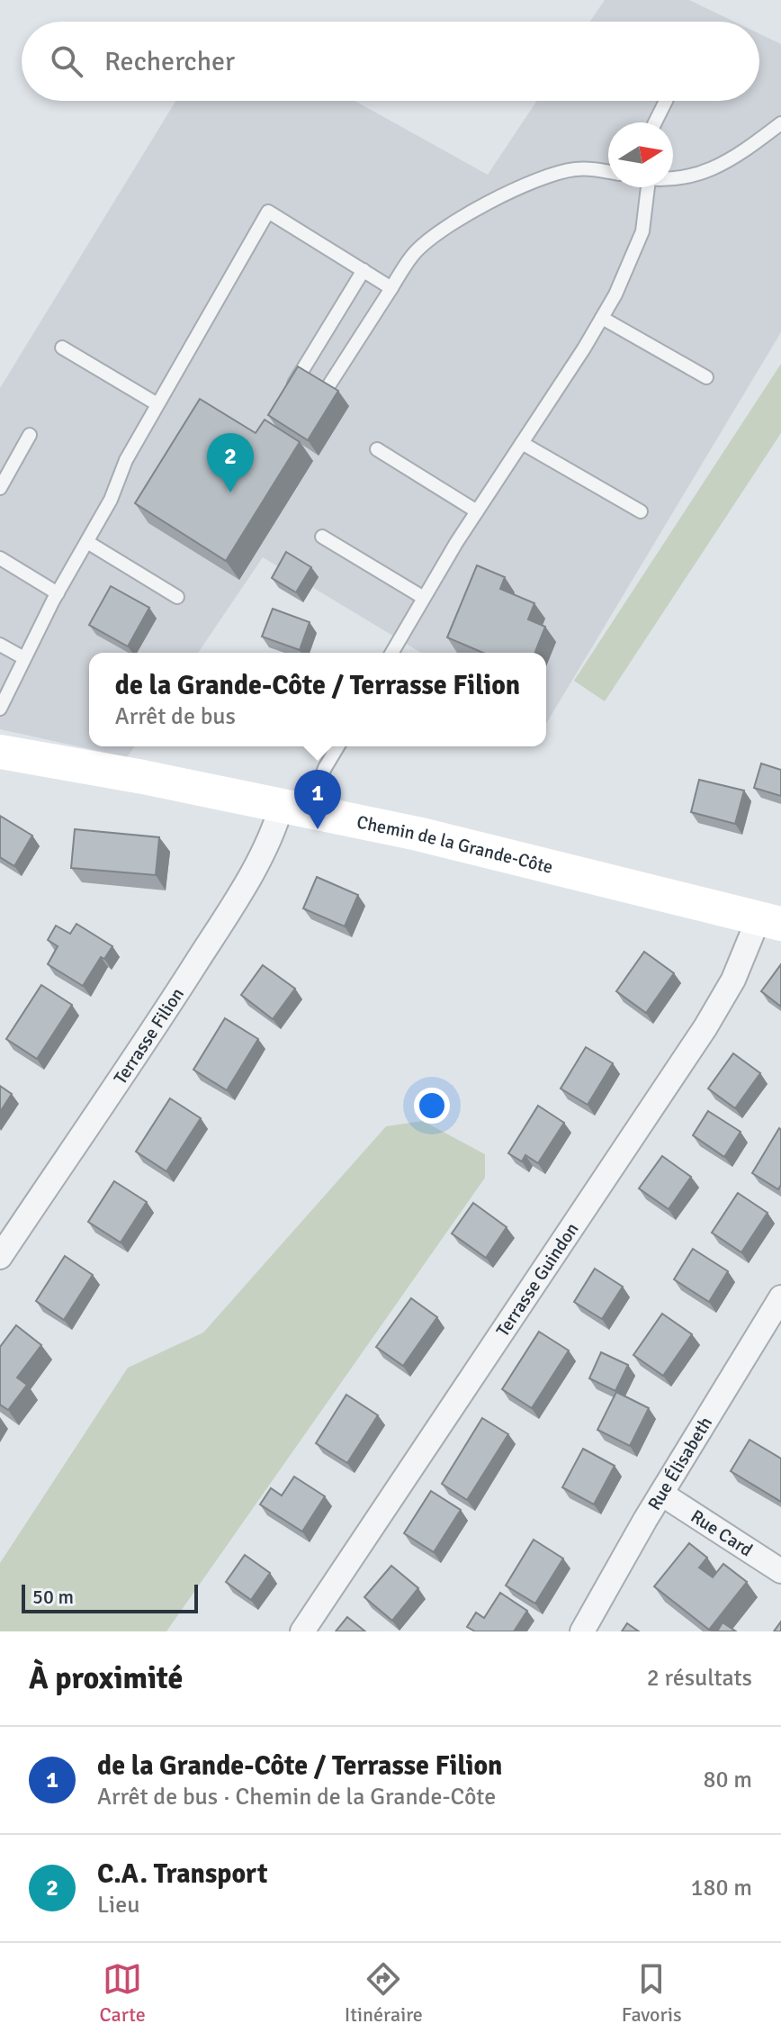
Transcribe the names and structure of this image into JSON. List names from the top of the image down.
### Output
{
  "streets": {
    "main road": ["Chemin de la Grande-Côte"],
    "street": [
      "Terrasse Filion",
      "Terrasse Guindon",
      "Rue Élisabeth",
      "Rue Card"
    ]
  },
  "crossings": [
    ["Chemin de la Grande-Côte", "Terrasse Filion"],
    ["Chemin de la Grande-Côte", "Terrasse Guindon"],
    ["Rue Élisabeth", "Rue Card"]
  ],
  "scale_bar": "50 m",
  "north": "right",
  "page": {
    "search": "Rechercher",
    "pins": ["2", "1"],
    "popup": ["de la Grande-Côte / Terrasse Filion", "Arrêt de bus"],
    "scale": "50 m",
    "heading": ["À proximité", "2 résultats"],
    "list": [
      {
        "mark": "1",
        "name": "de la Grande-Côte / Terrasse Filion",
        "note": "Arrêt de bus · Chemin de la Grande-Côte",
        "value": "80 m"
      },
      {
        "mark": "2",
        "name": "C.A. Transport",
        "note": "Lieu",
        "value": "180 m"
      }
    ],
    "nav": ["Carte", "Itinéraire", "Favoris"]
  }
}
